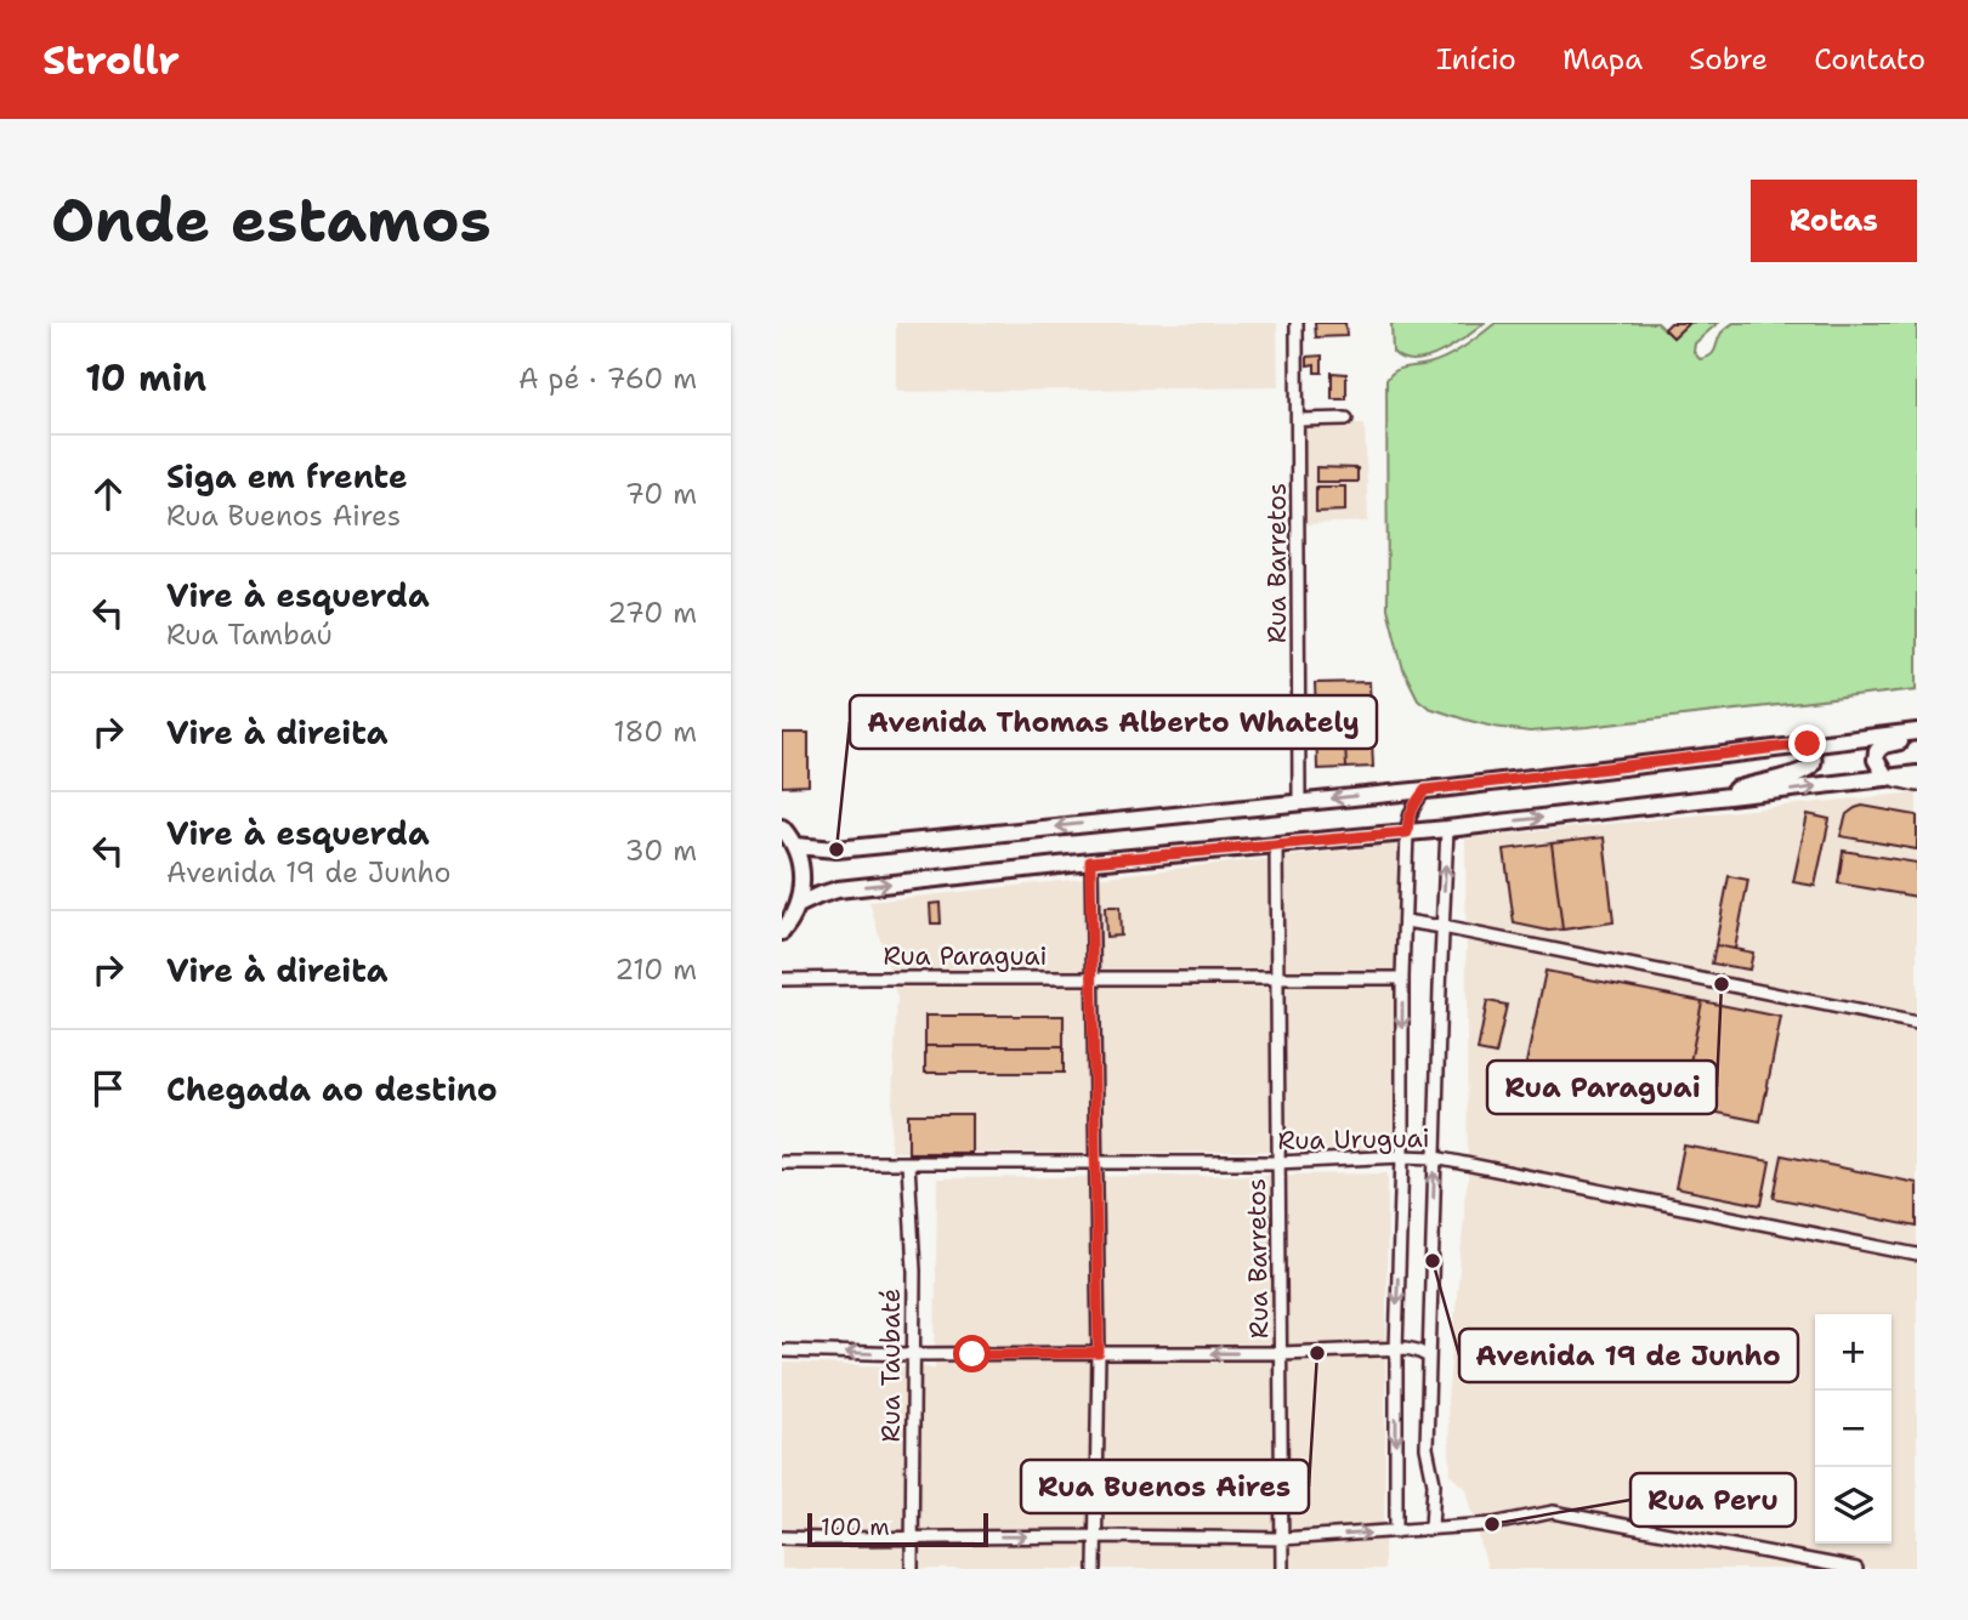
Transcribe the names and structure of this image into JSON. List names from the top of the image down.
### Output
{
  "streets": {
    "street": [
      "Rua Barretos",
      "Rua Paraguai",
      "Rua Uruguai",
      "Rua Taubaté"
    ]
  },
  "crossings": [
    ["Rua Barretos", "Rua Paraguai"],
    ["Rua Barretos", "Rua Uruguai"],
    ["Rua Uruguai", "Rua Taubaté"]
  ],
  "places": [
    "Avenida Thomas Alberto Whately",
    "Rua Paraguai",
    "Avenida 19 de Junho",
    "Rua Buenos Aires",
    "Rua Peru"
  ],
  "scale_bar": "100 m",
  "page": {
    "header": "Strollr",
    "nav": [
      "Início",
      "Mapa",
      "Sobre",
      "Contato"
    ],
    "buttons": "Rotas",
    "title": "Onde estamos",
    "heading": ["10 min", "A pé · 760 m"],
    "list": [
      ["Siga em frente", "Rua Buenos Aires", "70 m"],
      ["Vire à esquerda", "Rua Tambaú", "270 m"],
      ["Vire à direita", "180 m"],
      ["Vire à esquerda", "Avenida 19 de Junho", "30 m"],
      ["Vire à direita", "210 m"],
      "Chegada ao destino"
    ],
    "map_buttons": ["+", "−"],
    "scale": "100 m"
  }
}
